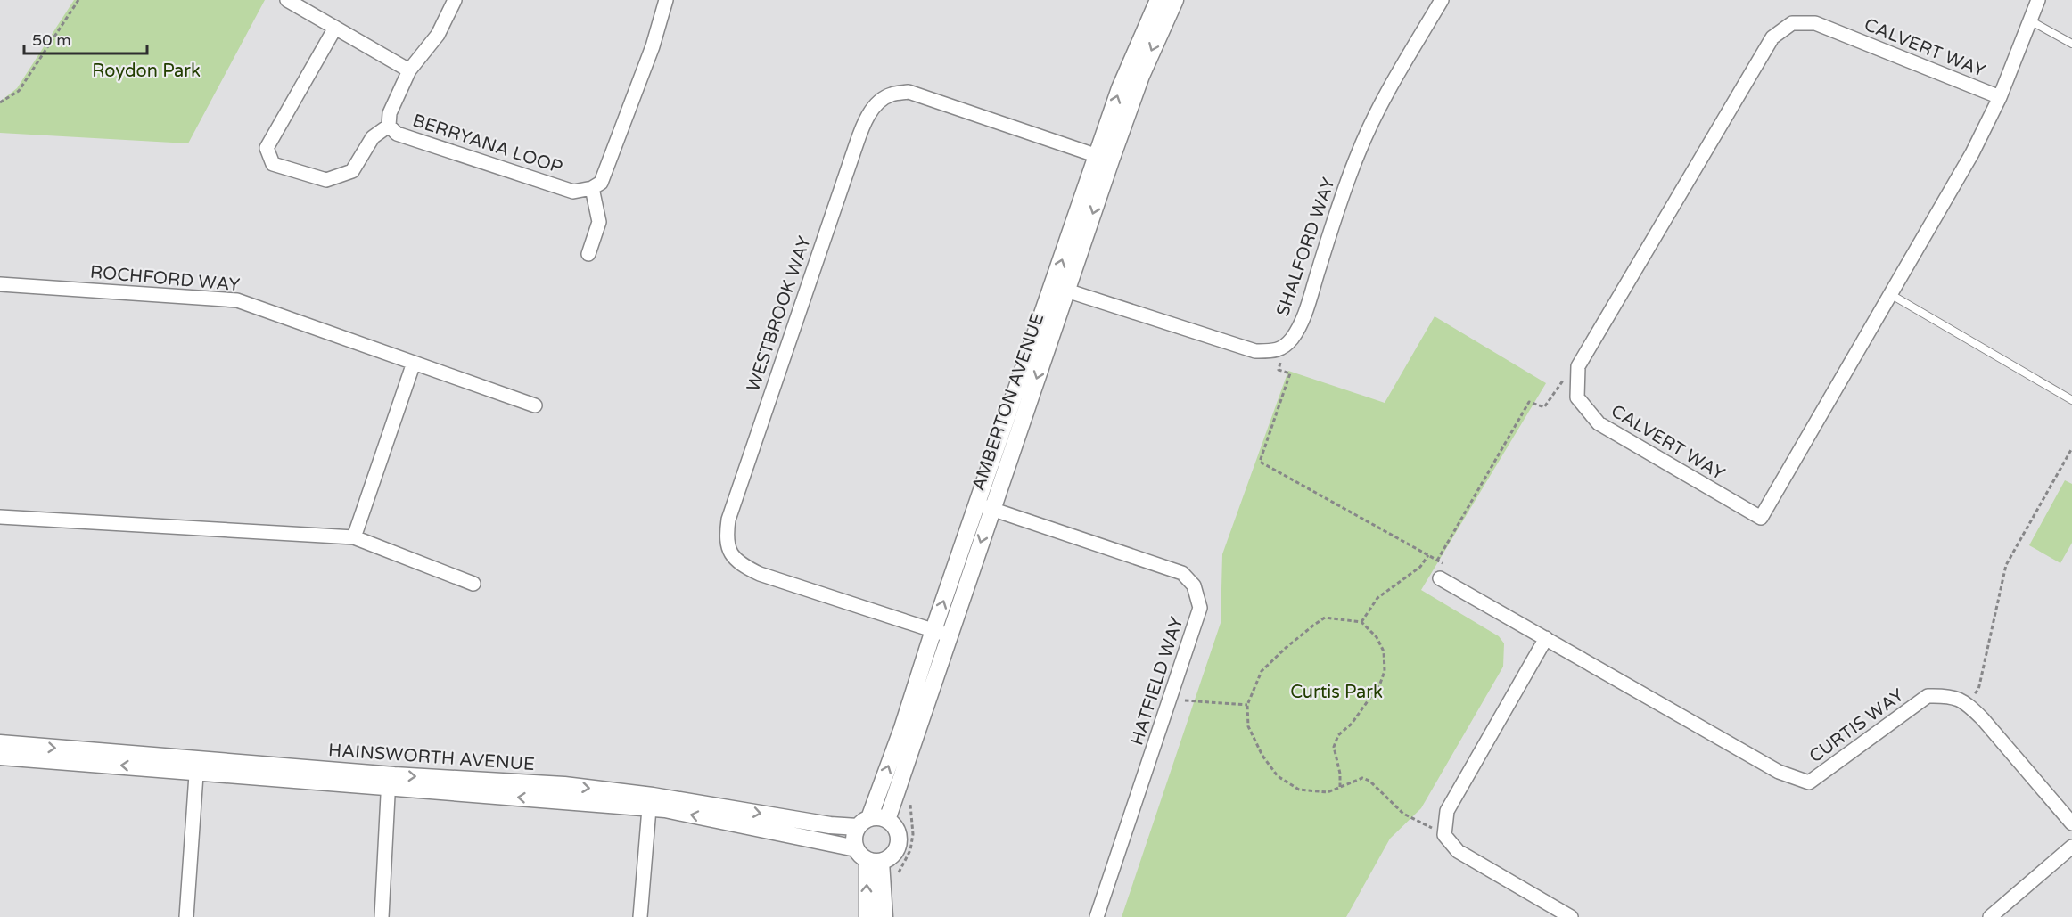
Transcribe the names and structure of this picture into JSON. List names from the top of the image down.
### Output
{
  "streets": {
    "street": [
      "CALVERT WAY",
      "BERRYANA LOOP",
      "SHALFORD WAY",
      "ROCHFORD WAY",
      "WESTBROOK WAY",
      "AMBERTON AVENUE",
      "HATFIELD WAY",
      "CURTIS WAY",
      "HAINSWORTH AVENUE"
    ]
  },
  "crossings": [
    ["WESTBROOK WAY", "AMBERTON AVENUE"],
    ["AMBERTON AVENUE", "HATFIELD WAY"],
    ["AMBERTON AVENUE", "HAINSWORTH AVENUE"]
  ],
  "parks": ["Roydon Park", "Curtis Park"],
  "scale_bar": "50 m"
}
